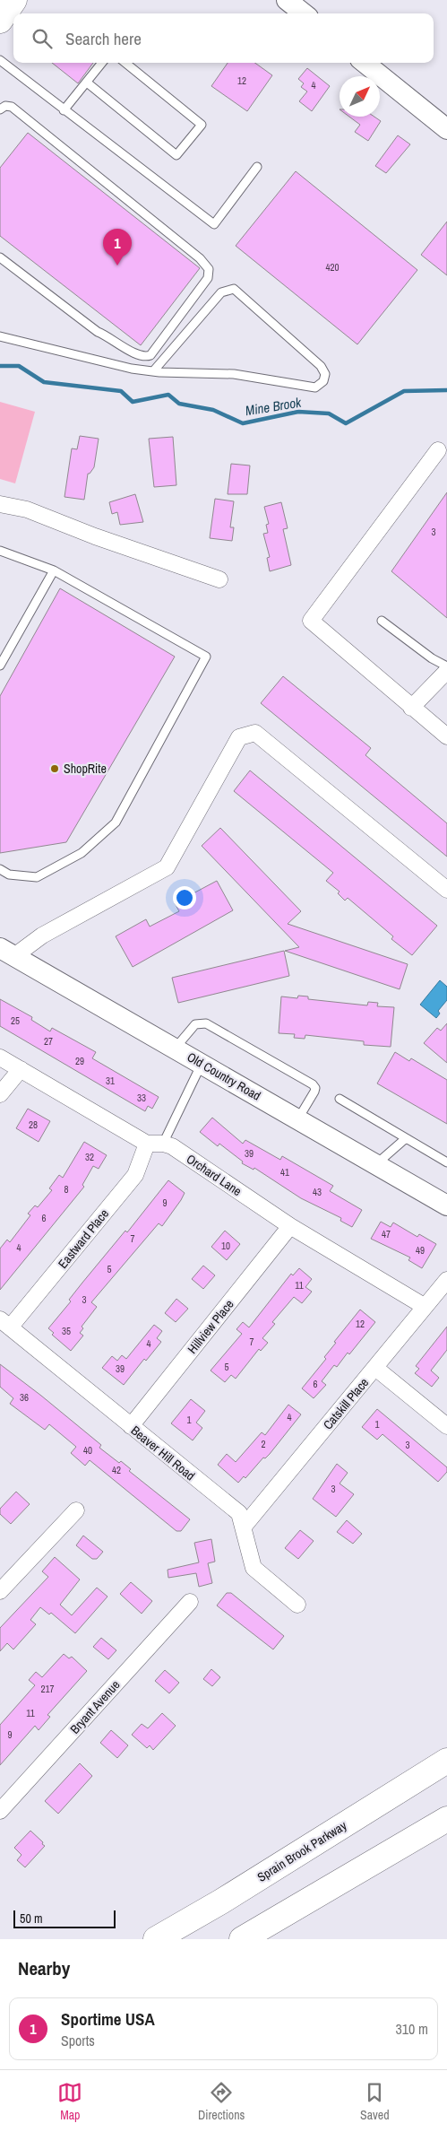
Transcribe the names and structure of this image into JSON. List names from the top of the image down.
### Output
{
  "streets": {
    "main road": ["Sprain Brook Parkway"],
    "street": [
      "Old Country Road",
      "Orchard Lane",
      "Eastward Place",
      "Hillview Place",
      "Catskill Place",
      "Beaver Hill Road",
      "Bryant Avenue"
    ]
  },
  "crossings": [
    ["Orchard Lane", "Eastward Place"],
    ["Orchard Lane", "Hillview Place"],
    ["Orchard Lane", "Catskill Place"],
    ["Eastward Place", "Beaver Hill Road"],
    ["Hillview Place", "Beaver Hill Road"],
    ["Catskill Place", "Beaver Hill Road"]
  ],
  "water": ["Mine Brook"],
  "places": ["ShopRite"],
  "house_numbers": [
    "12",
    "4",
    "420",
    "3",
    "25",
    "27",
    "29",
    "31",
    "33",
    "28",
    "39",
    "32",
    "41",
    "8",
    "43",
    "9",
    "6",
    "47",
    "7",
    "10",
    "4",
    "49",
    "5",
    "11",
    "3",
    "12",
    "35",
    "7",
    "4",
    "5",
    "39",
    "6",
    "36",
    "4",
    "1",
    "1",
    "2",
    "3",
    "40",
    "42",
    "3",
    "217",
    "11",
    "9"
  ],
  "scale_bar": "50 m",
  "north": "top right",
  "page": {
    "search": "Search here",
    "pins": "1",
    "scale": "50 m",
    "heading": "Nearby",
    "list": [
      {
        "mark": "1",
        "name": "Sportime USA",
        "note": "Sports",
        "value": "310 m"
      }
    ],
    "nav": ["Map", "Directions", "Saved"]
  }
}
